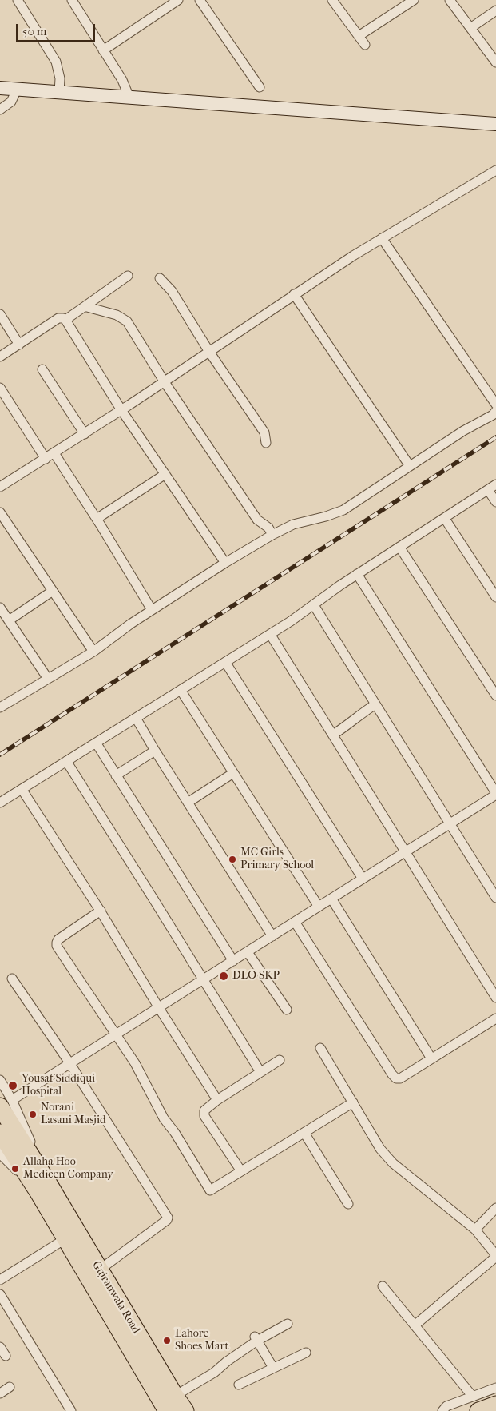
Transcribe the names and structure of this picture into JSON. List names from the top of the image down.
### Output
{
  "streets": {
    "highway": ["Gujranwala Road"]
  },
  "places": [
    "MC Girls Primary School",
    "DLO SKP",
    "Yousaf Siddiqui Hospital",
    "Norani Lasani Masjid",
    "Allaha Hoo Medicen Company",
    "Lahore Shoes Mart"
  ],
  "scale_bar": "50 m"
}
